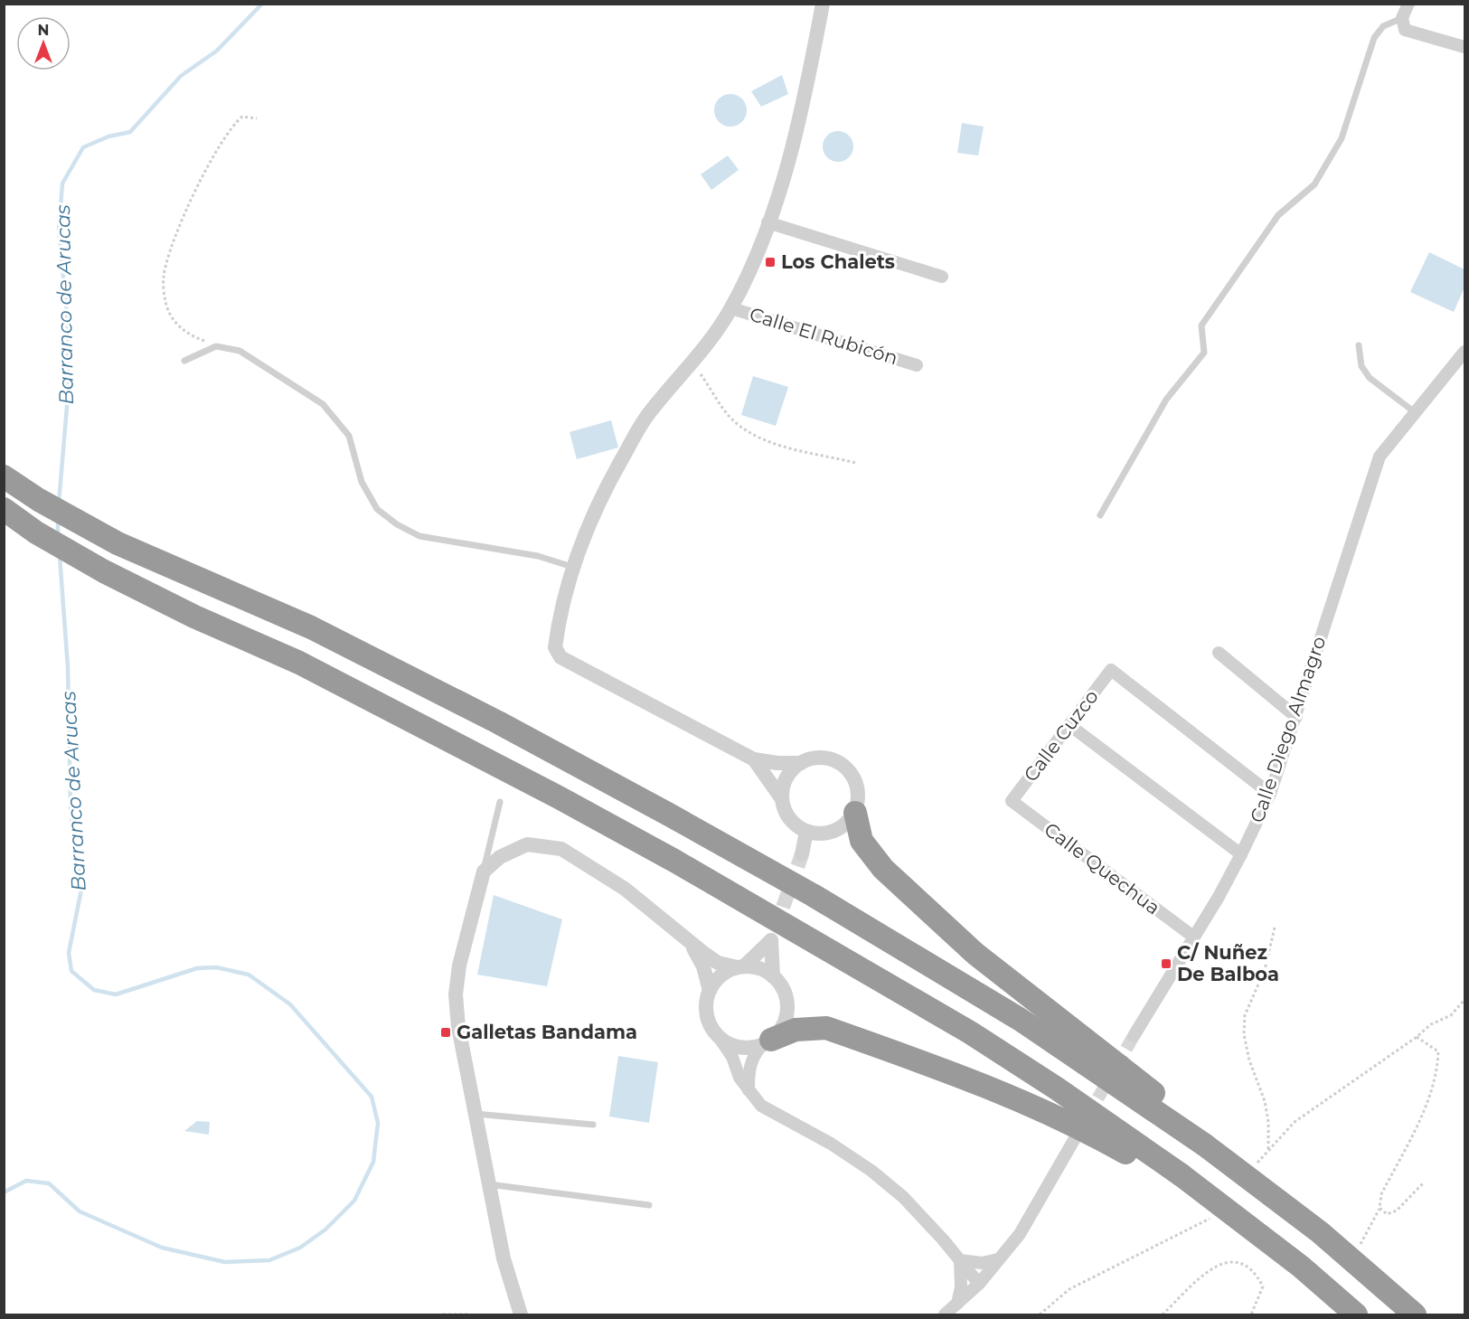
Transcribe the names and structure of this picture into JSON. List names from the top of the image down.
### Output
{
  "streets": {
    "street": [
      "Calle El Rubicón",
      "Calle Diego Almagro",
      "Calle Cuzco",
      "Calle Quechua"
    ]
  },
  "crossings": [
    ["Calle Diego Almagro", "Calle Cuzco"],
    ["Calle Diego Almagro", "Calle Quechua"],
    ["Calle Cuzco", "Calle Quechua"]
  ],
  "water": ["Barranco de Arucas"],
  "places": {
    "transit": ["Los Chalets", "C/ Nuñez De Balboa", "Galletas Bandama"]
  },
  "north": "top"
}
